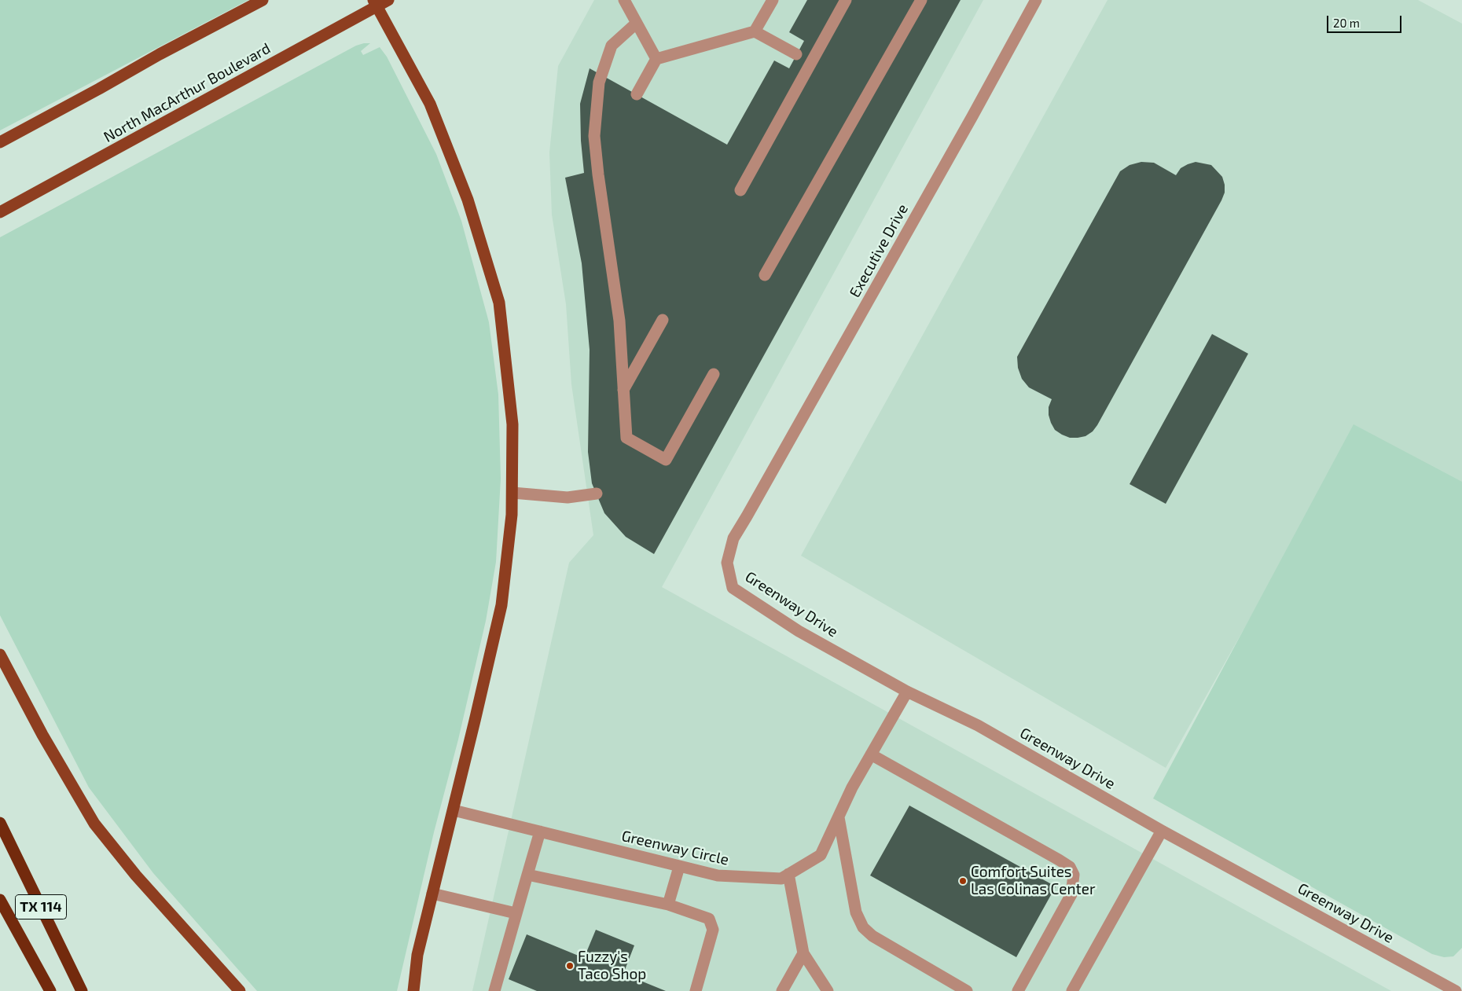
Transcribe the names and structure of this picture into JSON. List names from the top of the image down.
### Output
{
  "streets": {
    "highway": ["TX 114"],
    "main road": ["North MacArthur Boulevard"],
    "street": ["Executive Drive", "Greenway Drive", "Greenway Circle"]
  },
  "crossings": [
    ["Executive Drive", "Greenway Drive"],
    ["Greenway Drive", "Greenway Circle"]
  ],
  "places": ["Comfort Suites Las Colinas Center", "Fuzzy's Taco Shop"],
  "scale_bar": "20 m"
}
